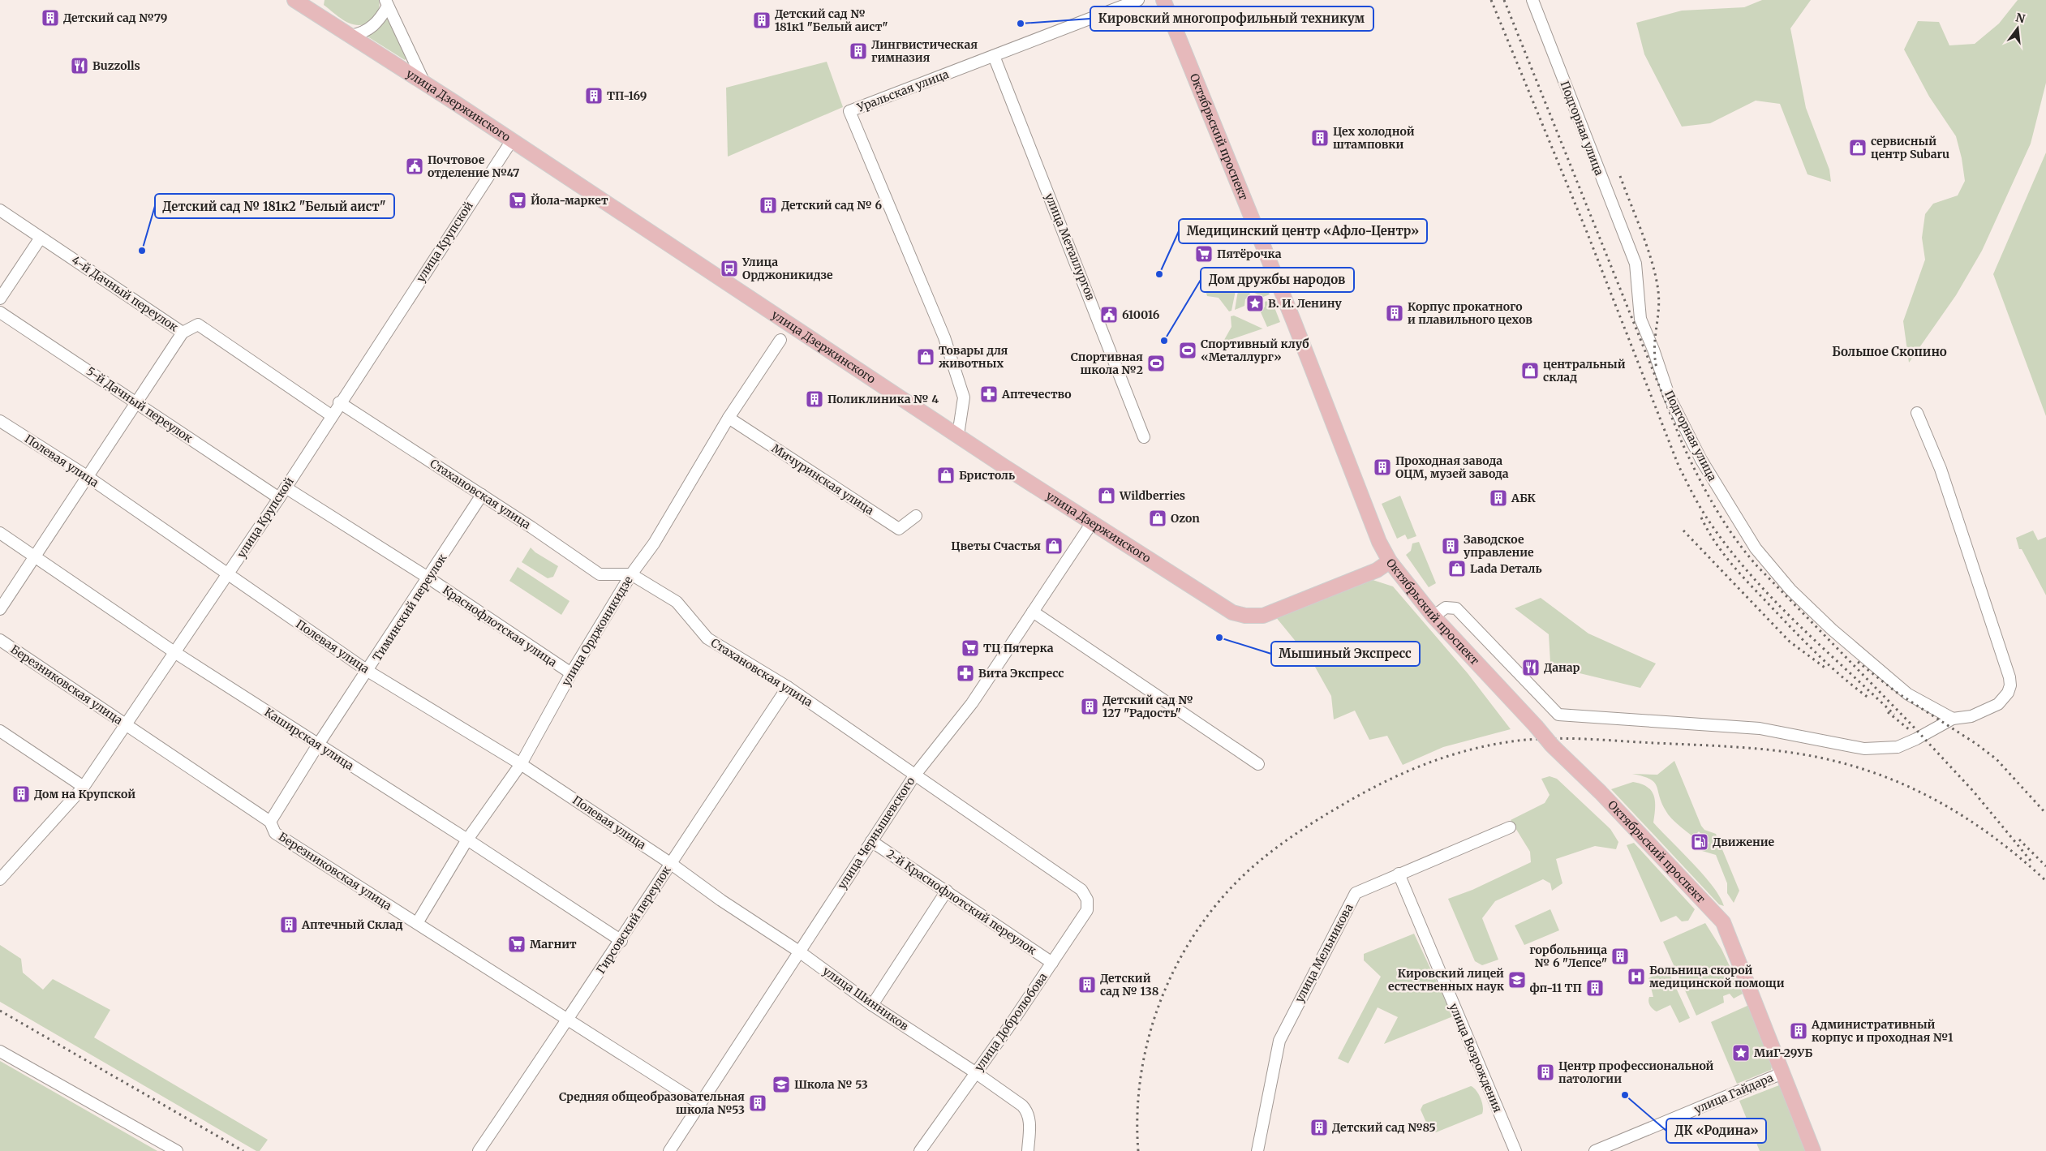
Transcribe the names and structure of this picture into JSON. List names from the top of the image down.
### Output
{
  "streets": {
    "main road": ["улица Дзержинского", "Октябрьский проспект"],
    "street": [
      "Уральская улица",
      "Подгорная улица",
      "улица Крупской",
      "улица Металлургов",
      "4-й Дачный переулок",
      "5-й Дачный переулок",
      "Полевая улица",
      "Мичуринская улица",
      "Стахановская улица",
      "Тиминский переулок",
      "Краснофлотская улица",
      "улица Орджоникидзе",
      "Березниковская улица",
      "Каширская улица",
      "улица Чернышевского",
      "2-й Краснофлотский переулок",
      "Гирсовский переулок",
      "улица Мельникова",
      "улица Шинников",
      "улица Добролюбова",
      "улица Возрождения",
      "улица Гайдара"
    ]
  },
  "crossings": [
    ["Уральская улица", "улица Дзержинского"],
    ["Уральская улица", "улица Металлургов"],
    ["улица Дзержинского", "Октябрьский проспект"],
    ["улица Дзержинского", "улица Крупской"],
    ["улица Дзержинского", "улица Чернышевского"],
    ["Октябрьский проспект", "улица Гайдара"],
    ["улица Крупской", "4-й Дачный переулок"],
    ["улица Крупской", "5-й Дачный переулок"],
    ["улица Крупской", "Полевая улица"],
    ["улица Крупской", "Стахановская улица"],
    ["улица Крупской", "Краснофлотская улица"],
    ["улица Крупской", "Березниковская улица"],
    ["улица Крупской", "Каширская улица"],
    ["Полевая улица", "Тиминский переулок"],
    ["Полевая улица", "улица Орджоникидзе"],
    ["Полевая улица", "Гирсовский переулок"],
    ["Полевая улица", "улица Шинников"],
    ["Мичуринская улица", "улица Орджоникидзе"],
    ["Стахановская улица", "Тиминский переулок"],
    ["Стахановская улица", "улица Орджоникидзе"],
    ["Стахановская улица", "улица Чернышевского"],
    ["Стахановская улица", "Гирсовский переулок"],
    ["Стахановская улица", "улица Добролюбова"],
    ["Тиминский переулок", "Краснофлотская улица"],
    ["Тиминский переулок", "Березниковская улица"],
    ["Тиминский переулок", "Каширская улица"],
    ["Краснофлотская улица", "улица Орджоникидзе"],
    ["улица Орджоникидзе", "Березниковская улица"],
    ["улица Орджоникидзе", "Каширская улица"],
    ["Березниковская улица", "улица Чернышевского"],
    ["Березниковская улица", "Гирсовский переулок"],
    ["Каширская улица", "Гирсовский переулок"],
    ["улица Чернышевского", "2-й Краснофлотский переулок"],
    ["улица Чернышевского", "улица Шинников"],
    ["2-й Краснофлотский переулок", "улица Добролюбова"],
    ["Гирсовский переулок", "улица Шинников"],
    ["улица Мельникова", "улица Возрождения"],
    ["улица Шинников", "улица Добролюбова"]
  ],
  "districts": ["Большое Скопино"],
  "places": {
    "building": [
      "Детский сад №79",
      "Детский сад № 181к1 \"Белый аист\"",
      "Лингвистическая гимназия",
      "ТП-169",
      "Цех холодной штамповки",
      "Детский сад № 6",
      "Корпус прокатного и плавильного цехов",
      "Поликлиника № 4",
      "Проходная завода ОЦМ, музей завода",
      "АБК",
      "Заводское управление",
      "Детский сад № 127 \"Радость\"",
      "Дом на Крупской",
      "Аптечный Склад",
      "горбольница № 6 \"Лепсе\"",
      "Детский сад № 138",
      "фп-11 ТП",
      "Административный корпус и проходная №1",
      "Центр профессиональной патологии",
      "Средняя общеобразовательная школа №53",
      "Детский сад №85"
    ],
    "other": [
      "Кировский многопрофильный техникум",
      "Детский сад № 181к2 \"Белый аист\"",
      "Медицинский центр «Афло-Центр»",
      "Дом дружбы народов",
      "Мышиный Экспресс",
      "ДК «Родина»"
    ],
    "restaurant": ["Buzzolls", "Данар"],
    "shop": [
      "сервисный центр Subaru",
      "Товары для животных",
      "центральный склад",
      "Бристоль",
      "Wildberries",
      "Ozon",
      "Цветы Счастья",
      "Lada Dеталь"
    ],
    "public building": ["Почтовое отделение №47", "610016"],
    "supermarket": [
      "Йола-маркет",
      "Пятёрочка",
      "ТЦ Пятерка",
      "Магнит"
    ],
    "bus stop": ["Улица Орджоникидзе"],
    "place": ["В. И. Ленину", "МиГ-29УБ"],
    "sports": ["Спортивный клуб «Металлург»", "Спортивная школа №2"],
    "pharmacy": ["Аптечество", "Вита Экспресс"],
    "fuel station": ["Движение"],
    "hospital": ["Больница скорой медицинской помощи"],
    "school or university": ["Кировский лицей естественных наук", "Школа № 53"]
  },
  "north": "top"
}
